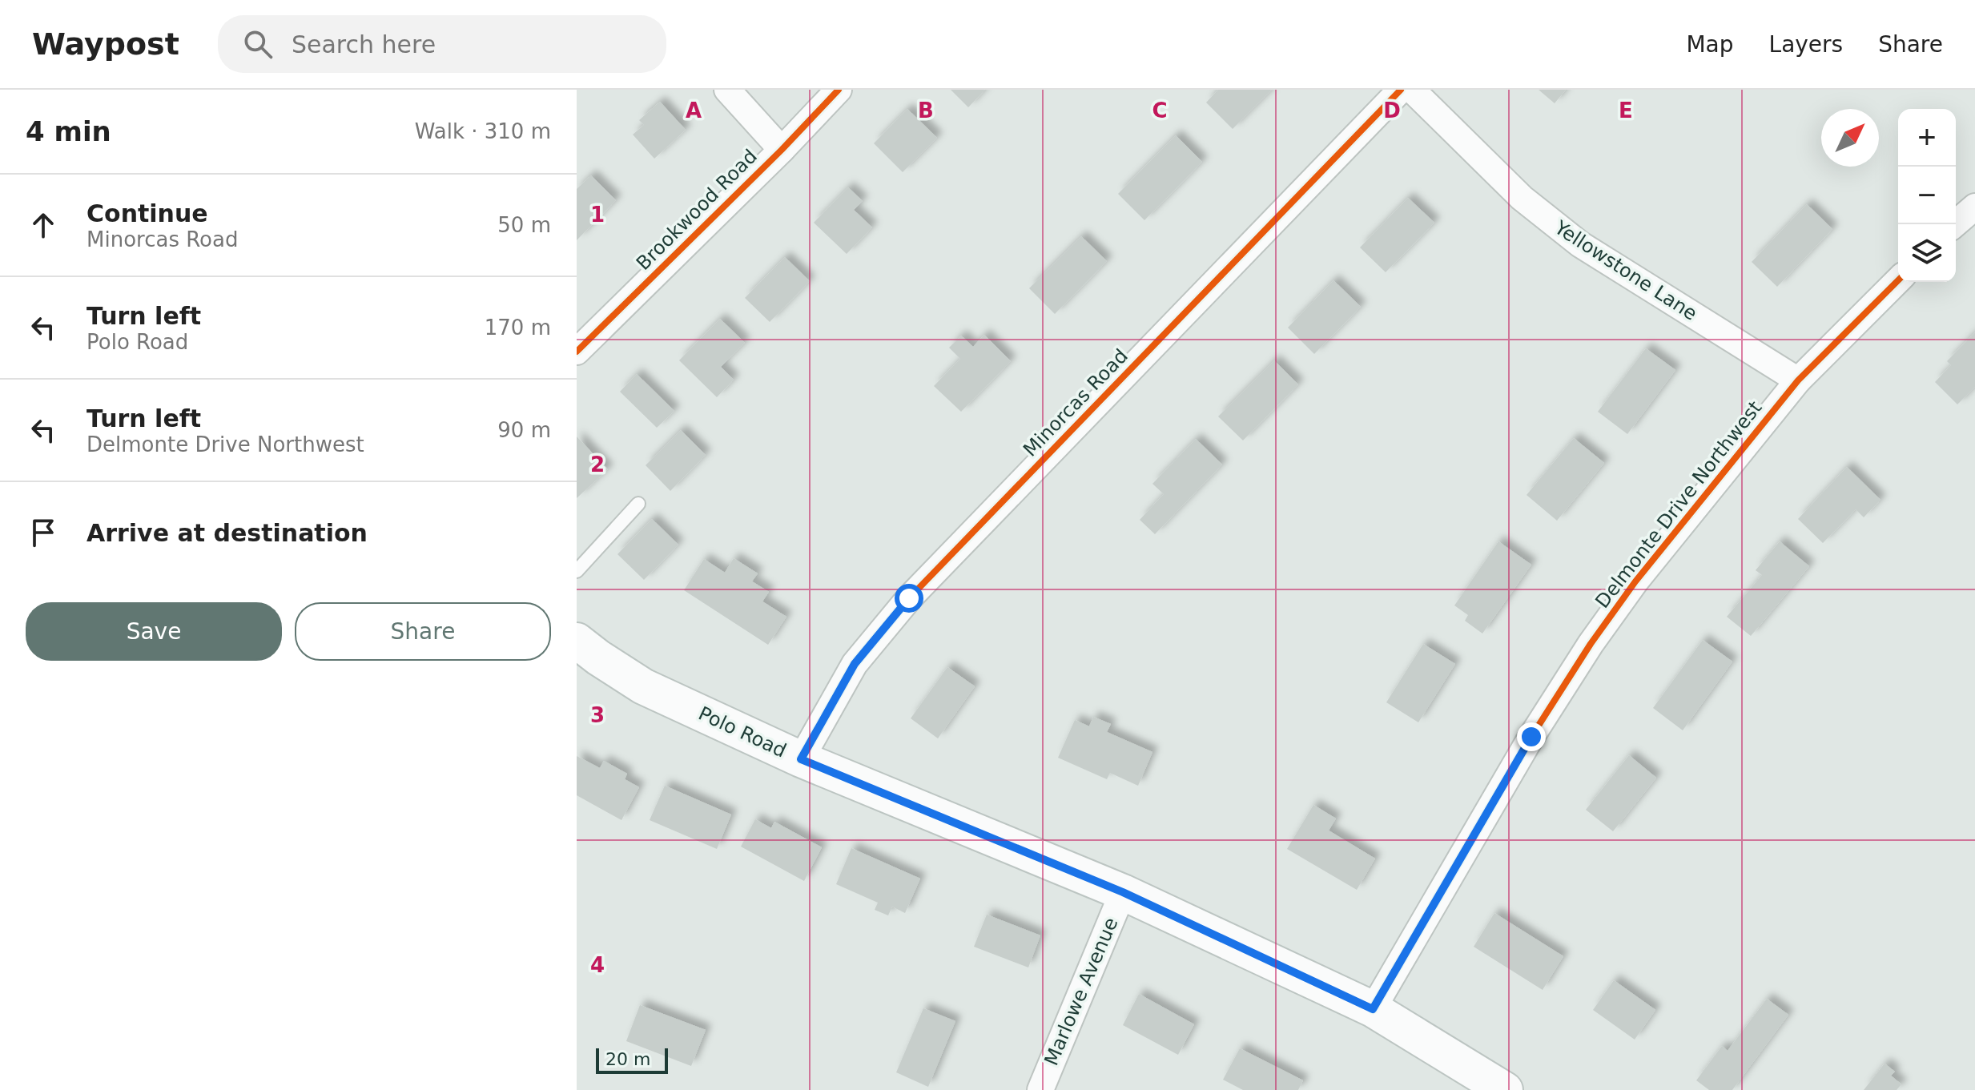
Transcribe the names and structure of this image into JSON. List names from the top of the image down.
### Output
{
  "streets": {
    "main road": ["Polo Road"],
    "street": [
      "Brookwood Road",
      "Yellowstone Lane",
      "Minorcas Road",
      "Delmonte Drive Northwest",
      "Marlowe Avenue"
    ]
  },
  "crossings": [
    ["Yellowstone Lane", "Delmonte Drive Northwest"],
    ["Minorcas Road", "Polo Road"],
    ["Delmonte Drive Northwest", "Polo Road"],
    ["Polo Road", "Marlowe Avenue"]
  ],
  "scale_bar": "20 m",
  "north": "top right",
  "page": {
    "header": "Waypost",
    "search": "Search here",
    "nav": ["Map", "Layers", "Share"],
    "heading": ["4 min", "Walk · 310 m"],
    "map_buttons": ["+", "−"],
    "list": [
      ["Continue", "Minorcas Road", "50 m"],
      ["Turn left", "Polo Road", "170 m"],
      ["Turn left", "Delmonte Drive Northwest", "90 m"],
      "Arrive at destination"
    ],
    "buttons": ["Save", "Share"],
    "scale": "20 m"
  },
  "grid": {
    "columns": [
      "A",
      "B",
      "C",
      "D",
      "E"
    ],
    "rows": [
      "1",
      "2",
      "3",
      "4"
    ]
  }
}
